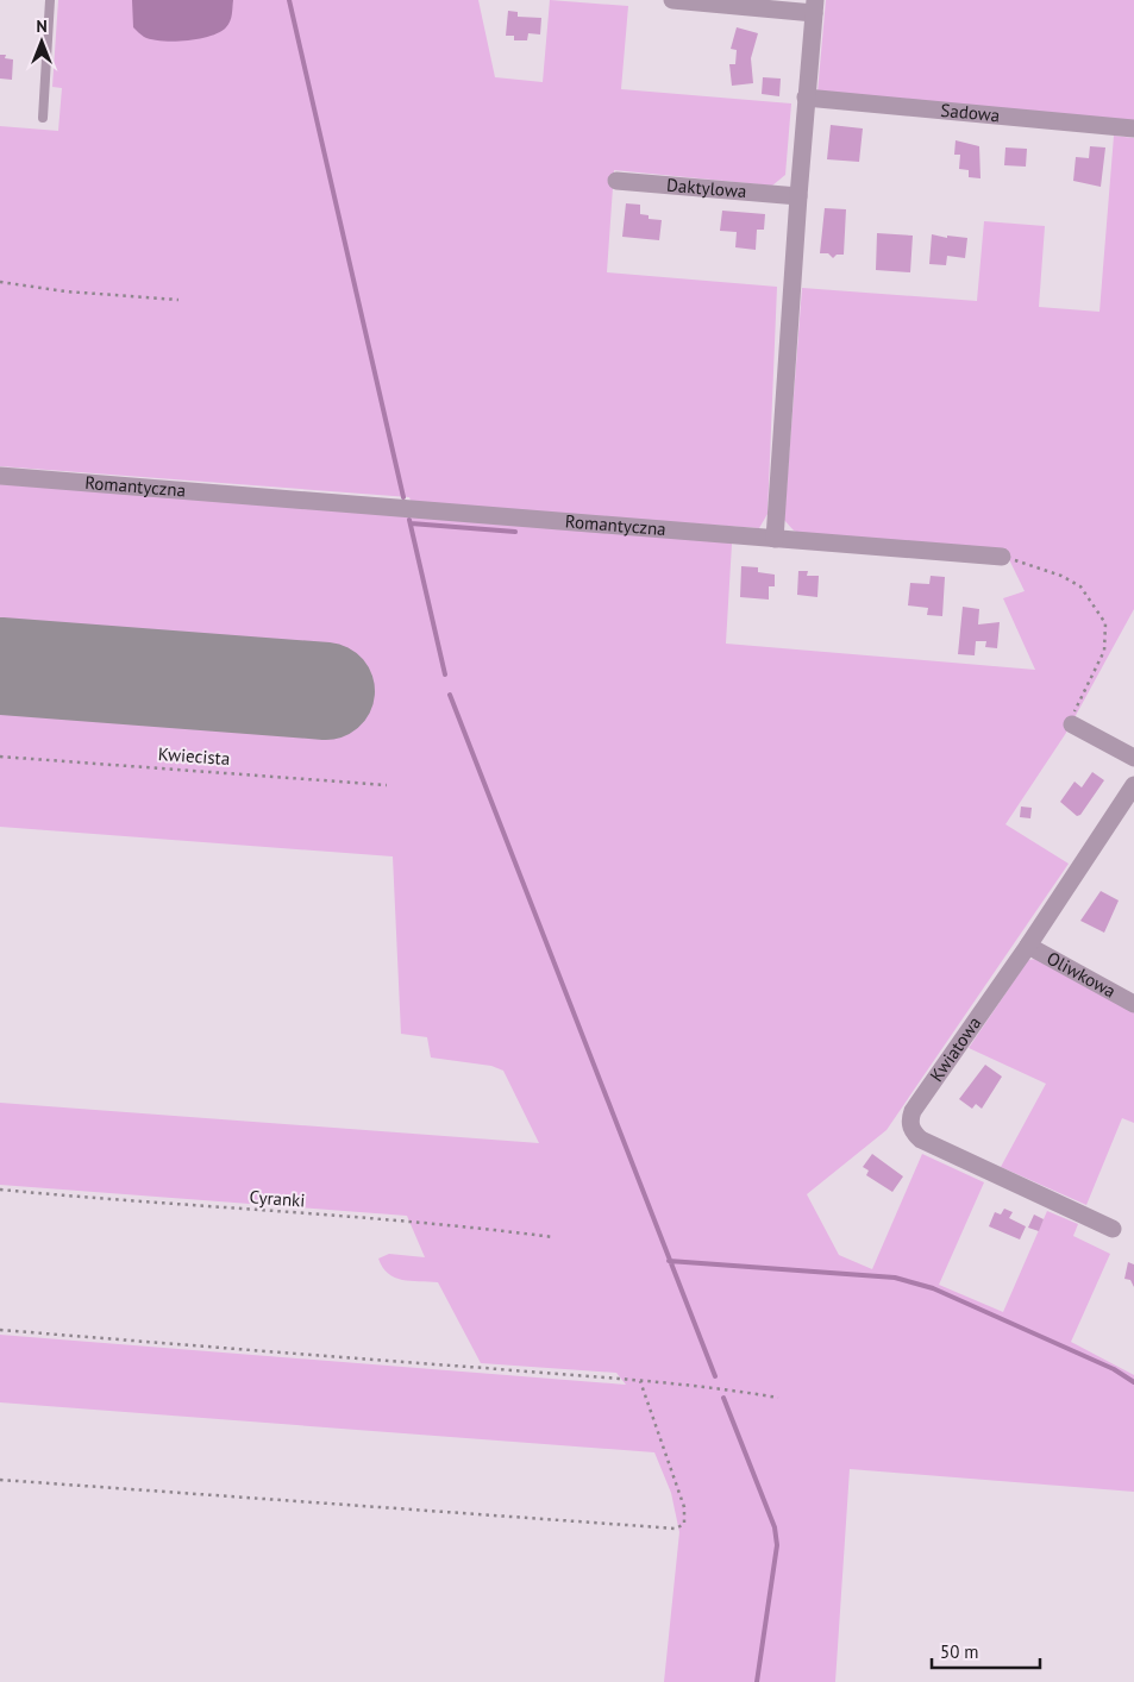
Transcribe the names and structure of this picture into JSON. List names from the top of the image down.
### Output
{
  "streets": {
    "street": [
      "Sadowa",
      "Daktylowa",
      "Romantyczna",
      "Oliwkowa",
      "Kwiatowa"
    ],
    "path": ["Kwiecista", "Cyranki"]
  },
  "crossings": [
    ["Oliwkowa", "Kwiatowa"]
  ],
  "scale_bar": "50 m",
  "north": "top"
}
